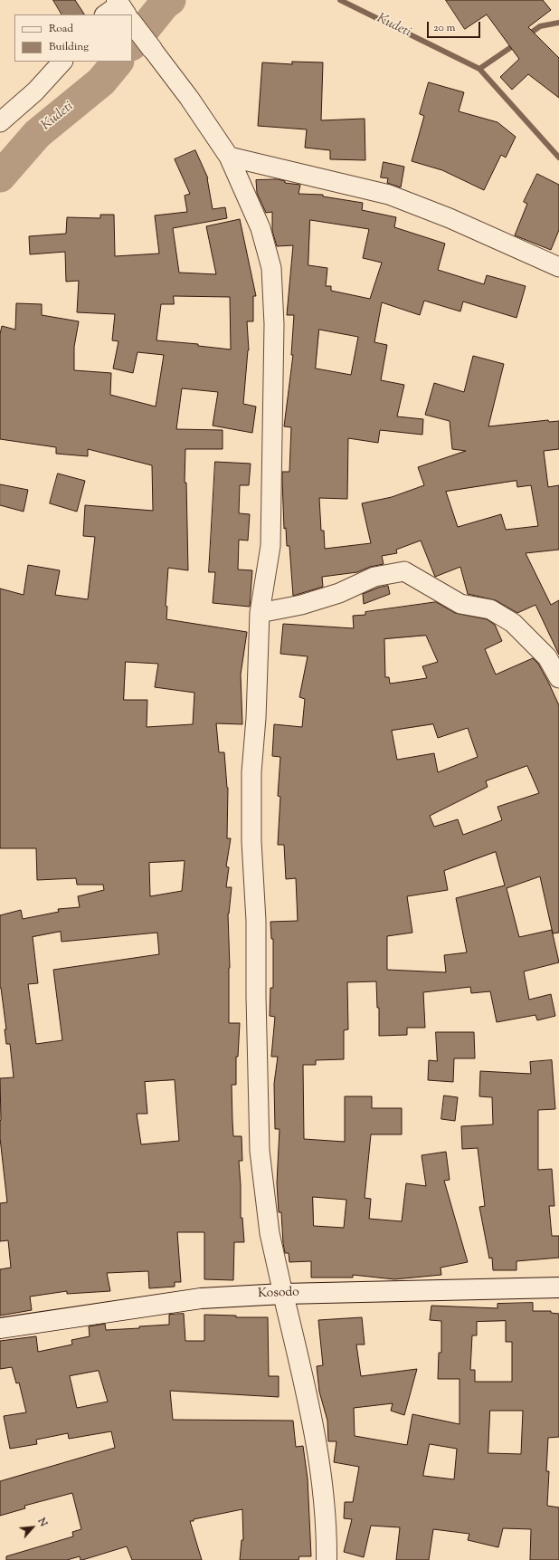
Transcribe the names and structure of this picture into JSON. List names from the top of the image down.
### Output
{
  "streets": {
    "main road": ["Kosodo"]
  },
  "water": ["Kudeti"],
  "legend": ["Road", "Building"],
  "scale_bar": "20 m",
  "north": "top right"
}
